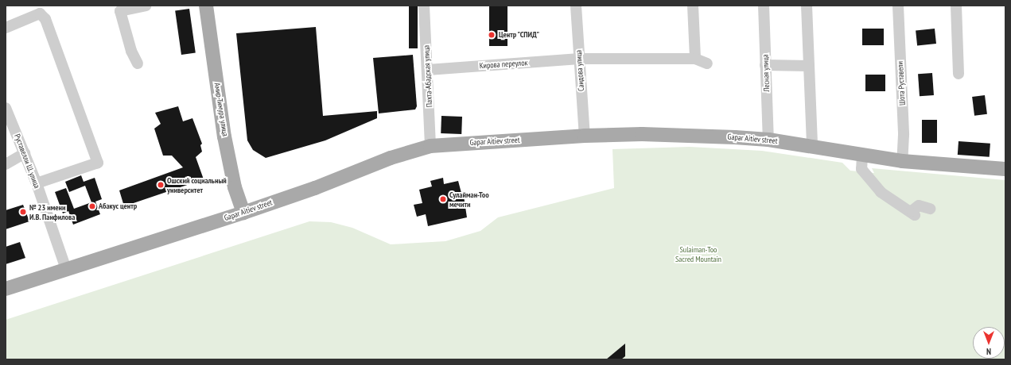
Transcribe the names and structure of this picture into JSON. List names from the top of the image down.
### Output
{
  "streets": {
    "main road": ["Амир-Тимура улица", "Gapar Aitiev street"],
    "street": [
      "Кирова переулок",
      "Саидова улица",
      "Лесная улица",
      "Пахта-Абадская улица",
      "Шота Руставели",
      "Руставелли Ш. улица"
    ]
  },
  "crossings": [
    ["Кирова переулок", "Саидова улица"],
    ["Кирова переулок", "Пахта-Абадская улица"],
    ["Саидова улица", "Gapar Aitiev street"],
    ["Лесная улица", "Gapar Aitiev street"],
    ["Пахта-Абадская улица", "Gapar Aitiev street"],
    ["Шота Руставели", "Gapar Aitiev street"],
    ["Амир-Тимура улица", "Gapar Aitiev street"],
    ["Gapar Aitiev street", "Руставелли Ш. улица"]
  ],
  "parks": ["Sulaiman-Too Sacred Mountain"],
  "places": [
    "Центр \"СПИД\"",
    "Ошский социальный университет",
    "Сулайман-Тоо мечити",
    "Абакус центр",
    "№ 23 имени И.В. Панфилова"
  ],
  "north": "bottom"
}
